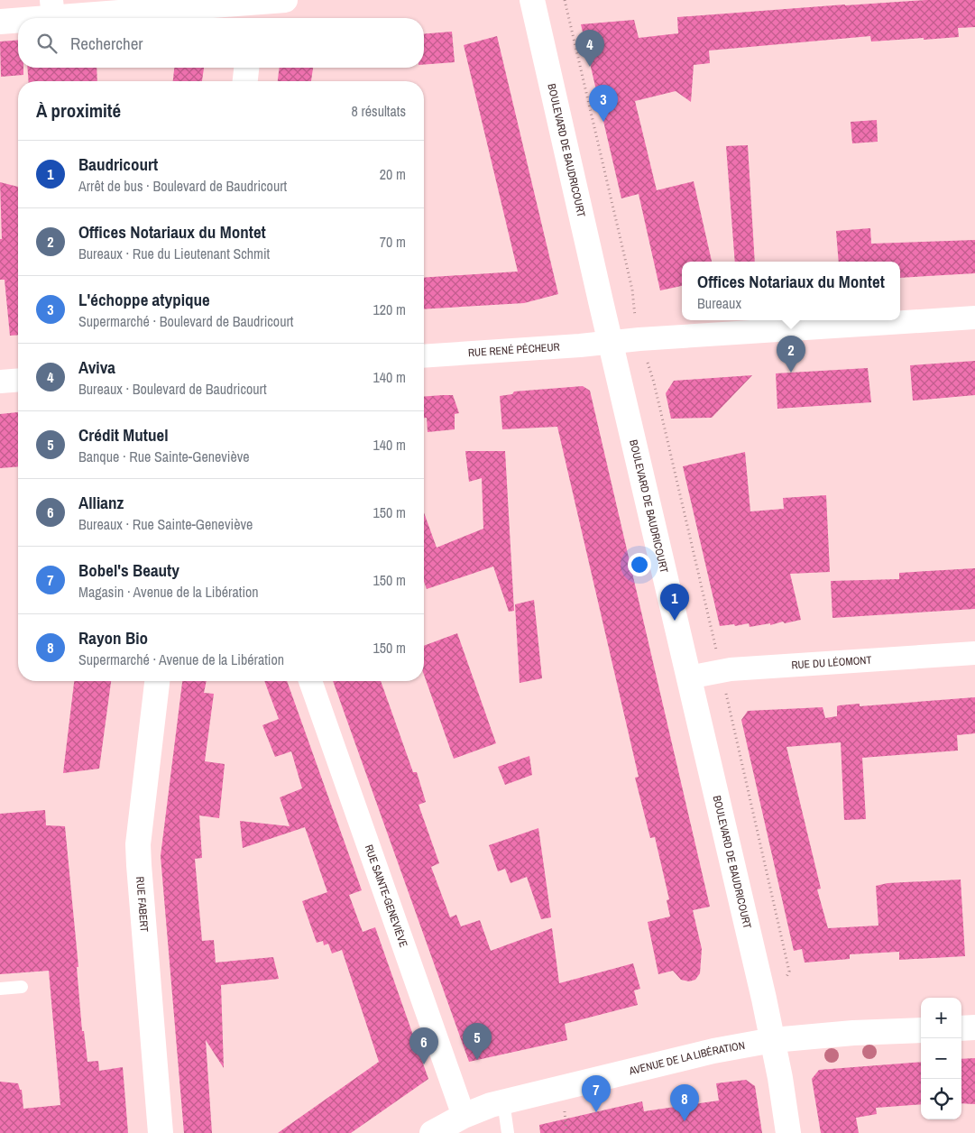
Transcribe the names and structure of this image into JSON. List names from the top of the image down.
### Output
{
  "streets": {
    "street": [
      "BOULEVARD DE BAUDRICOURT",
      "RUE RENÉ PÊCHEUR",
      "RUE DU LÉOMONT",
      "RUE SAINTE-GENEVIÈVE",
      "RUE FABERT",
      "AVENUE DE LA LIBÉRATION"
    ]
  },
  "crossings": [
    ["BOULEVARD DE BAUDRICOURT", "RUE RENÉ PÊCHEUR"],
    ["BOULEVARD DE BAUDRICOURT", "RUE DU LÉOMONT"],
    ["BOULEVARD DE BAUDRICOURT", "AVENUE DE LA LIBÉRATION"],
    ["RUE SAINTE-GENEVIÈVE", "AVENUE DE LA LIBÉRATION"]
  ],
  "page": {
    "search": "Rechercher",
    "pins": [
      "4",
      "3",
      "2",
      "1",
      "5",
      "6",
      "7",
      "8"
    ],
    "heading": ["À proximité", "8 résultats"],
    "list": [
      {
        "mark": "1",
        "name": "Baudricourt",
        "note": "Arrêt de bus · Boulevard de Baudricourt",
        "value": "20 m"
      },
      {
        "mark": "2",
        "name": "Offices Notariaux du Montet",
        "note": "Bureaux · Rue du Lieutenant Schmit",
        "value": "70 m"
      },
      {
        "mark": "3",
        "name": "L'échoppe atypique",
        "note": "Supermarché · Boulevard de Baudricourt",
        "value": "120 m"
      },
      {
        "mark": "4",
        "name": "Aviva",
        "note": "Bureaux · Boulevard de Baudricourt",
        "value": "140 m"
      },
      {
        "mark": "5",
        "name": "Crédit Mutuel",
        "note": "Banque · Rue Sainte-Geneviève",
        "value": "140 m"
      },
      {
        "mark": "6",
        "name": "Allianz",
        "note": "Bureaux · Rue Sainte-Geneviève",
        "value": "150 m"
      },
      {
        "mark": "7",
        "name": "Bobel's Beauty",
        "note": "Magasin · Avenue de la Libération",
        "value": "150 m"
      },
      {
        "mark": "8",
        "name": "Rayon Bio",
        "note": "Supermarché · Avenue de la Libération",
        "value": "150 m"
      }
    ],
    "popup": ["Offices Notariaux du Montet", "Bureaux"],
    "map_buttons": ["+", "−"]
  }
}
